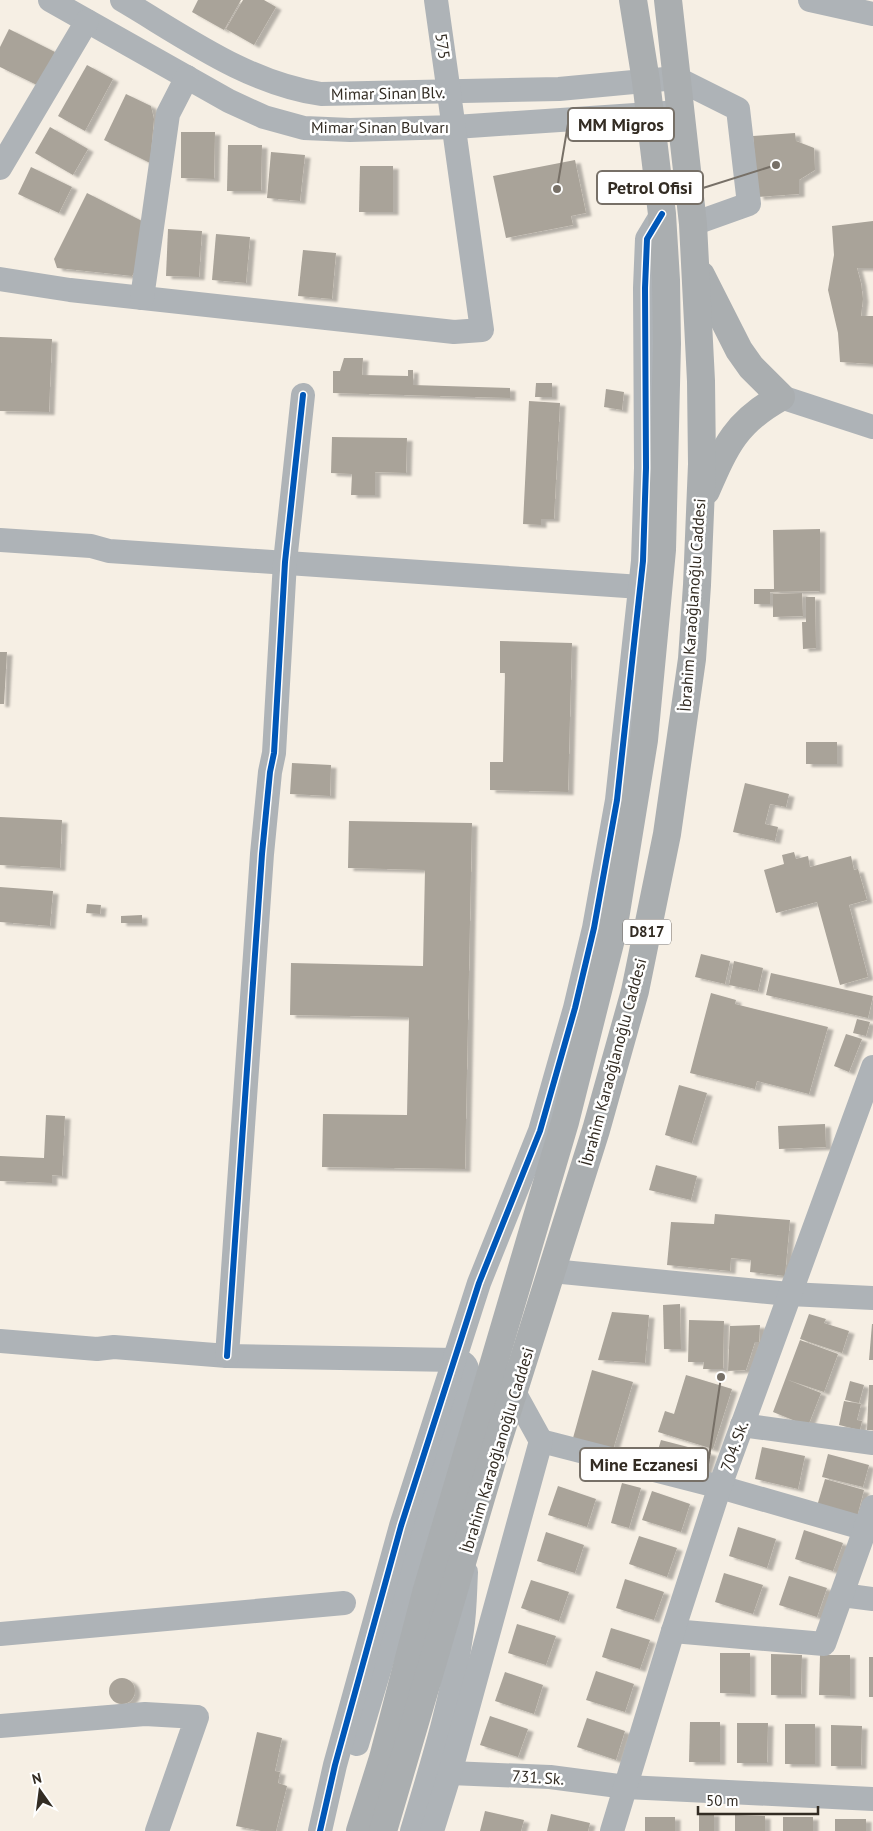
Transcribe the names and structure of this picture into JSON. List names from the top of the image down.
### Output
{
  "streets": {
    "highway": ["İbrahim Karaoğlanoğlu Caddesi", "D817"],
    "street": [
      "575",
      "Mimar Sinan Blv.",
      "Mimar Sinan Bulvarı",
      "704. Sk.",
      "731. Sk."
    ]
  },
  "crossings": [
    ["575", "Mimar Sinan Blv."],
    ["575", "Mimar Sinan Bulvarı"],
    ["Mimar Sinan Blv.", "İbrahim Karaoğlanoğlu Caddesi"],
    ["Mimar Sinan Bulvarı", "İbrahim Karaoğlanoğlu Caddesi"],
    ["704. Sk.", "731. Sk."]
  ],
  "places": ["Petrol Ofisi", "MM Migros", "Mine Eczanesi"],
  "scale_bar": "50 m",
  "north": "top"
}
